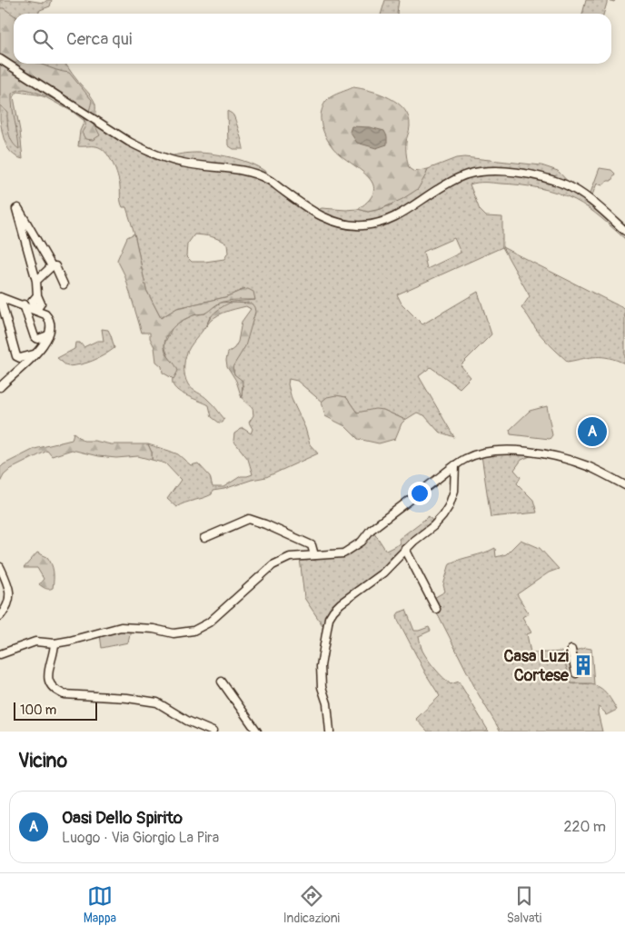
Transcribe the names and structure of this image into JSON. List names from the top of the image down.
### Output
{
  "places": {
    "building": ["Casa Luzi Cortese"]
  },
  "scale_bar": "100 m",
  "page": {
    "search": "Cerca qui",
    "pins": "A",
    "scale": "100 m",
    "heading": "Vicino",
    "list": [
      {
        "mark": "A",
        "name": "Oasi Dello Spirito",
        "note": "Luogo · Via Giorgio La Pira",
        "value": "220 m"
      }
    ],
    "nav": ["Mappa", "Indicazioni", "Salvati"]
  }
}
